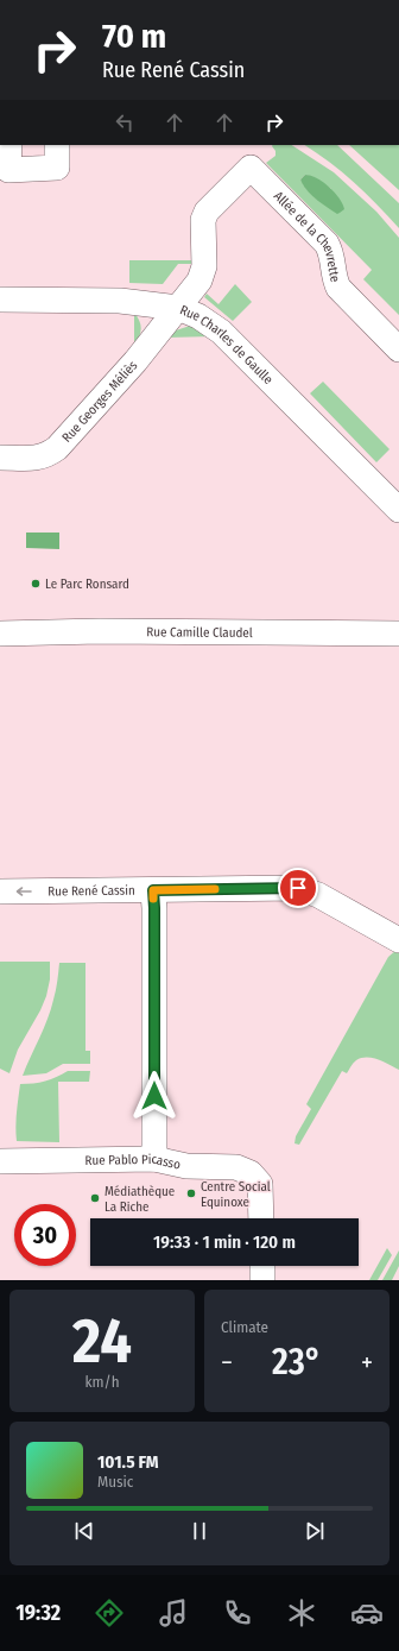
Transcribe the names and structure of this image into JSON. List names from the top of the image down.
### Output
{
  "streets": {
    "street": [
      "Allée de la Chevrette",
      "Rue Charles de Gaulle",
      "Rue Georges Méliès",
      "Rue Camille Claudel",
      "Rue René Cassin",
      "Rue Pablo Picasso"
    ]
  },
  "crossings": [
    ["Allée de la Chevrette", "Rue Georges Méliès"],
    ["Rue Charles de Gaulle", "Rue Georges Méliès"]
  ],
  "one_way": ["Rue René Cassin"],
  "places": ["Le Parc Ronsard", "Centre Social Equinoxe", "Médiathèque La Riche"],
  "page": {
    "turn": ["70 m", "Rue René Cassin"],
    "limit": "30",
    "trip": "19:33 · 1 min · 120 m",
    "tile": [
      ["24", "km/h"],
      "Climate"
    ],
    "heat": ["−", "23°", "+"],
    "song": ["101.5 FM", "Music"],
    "tabs": "19:32"
  }
}
